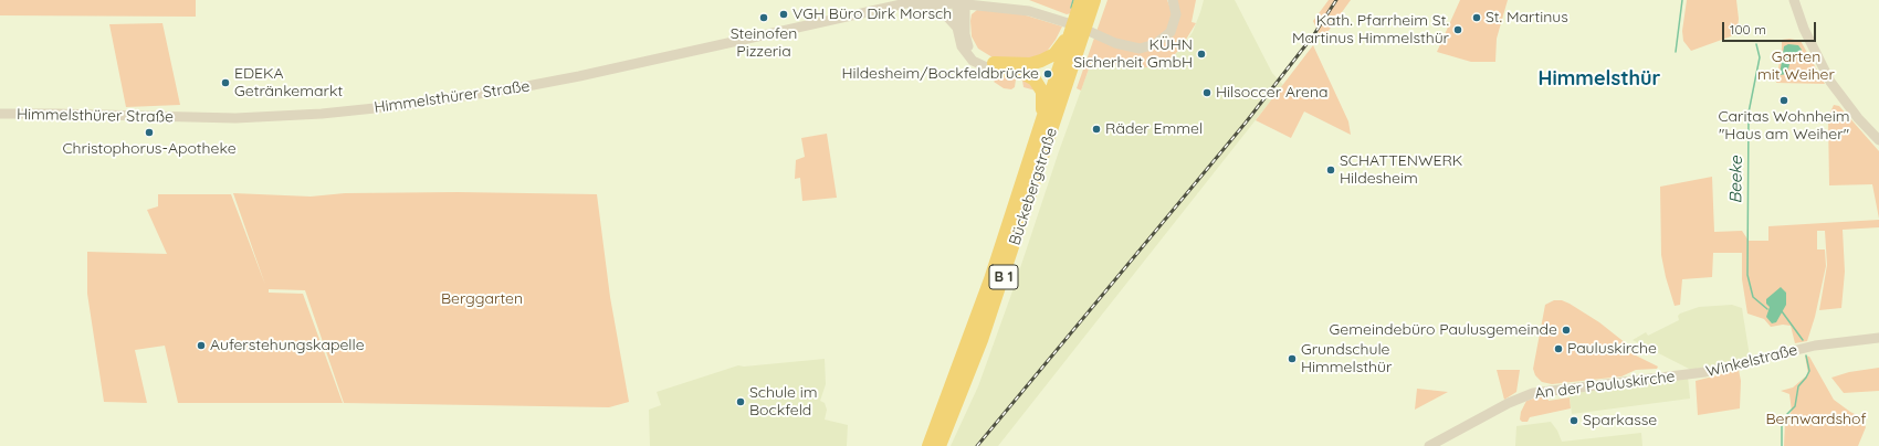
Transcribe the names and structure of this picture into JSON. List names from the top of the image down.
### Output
{
  "streets": {
    "highway": ["Bückebergstraße", "B 1"],
    "street": ["Himmelsthürer Straße", "Winkelstraße", "An der Pauluskirche"]
  },
  "crossings": [
    ["Winkelstraße", "An der Pauluskirche"]
  ],
  "districts": ["Himmelsthür"],
  "water": ["Beeke"],
  "parks": ["Garten mit Weiher", "Berggarten", "Bernwardshof"],
  "places": [
    "VGH Büro Dirk Morsch",
    "Steinofen Pizzeria",
    "St. Martinus",
    "Kath. Pfarrheim St. Martinus Himmelsthür",
    "KÜHN Sicherheit GmbH",
    "Hildesheim/Bockfeldbrücke",
    "EDEKA Getränkemarkt",
    "Hilsoccer Arena",
    "Caritas Wohnheim \"Haus am Weiher\"",
    "Räder Emmel",
    "Christophorus-Apotheke",
    "SCHATTENWERK Hildesheim",
    "Gemeindebüro Paulusgemeinde",
    "Auferstehungskapelle",
    "Pauluskirche",
    "Grundschule Himmelsthür",
    "Schule im Bockfeld",
    "Sparkasse"
  ],
  "scale_bar": "100 m"
}
